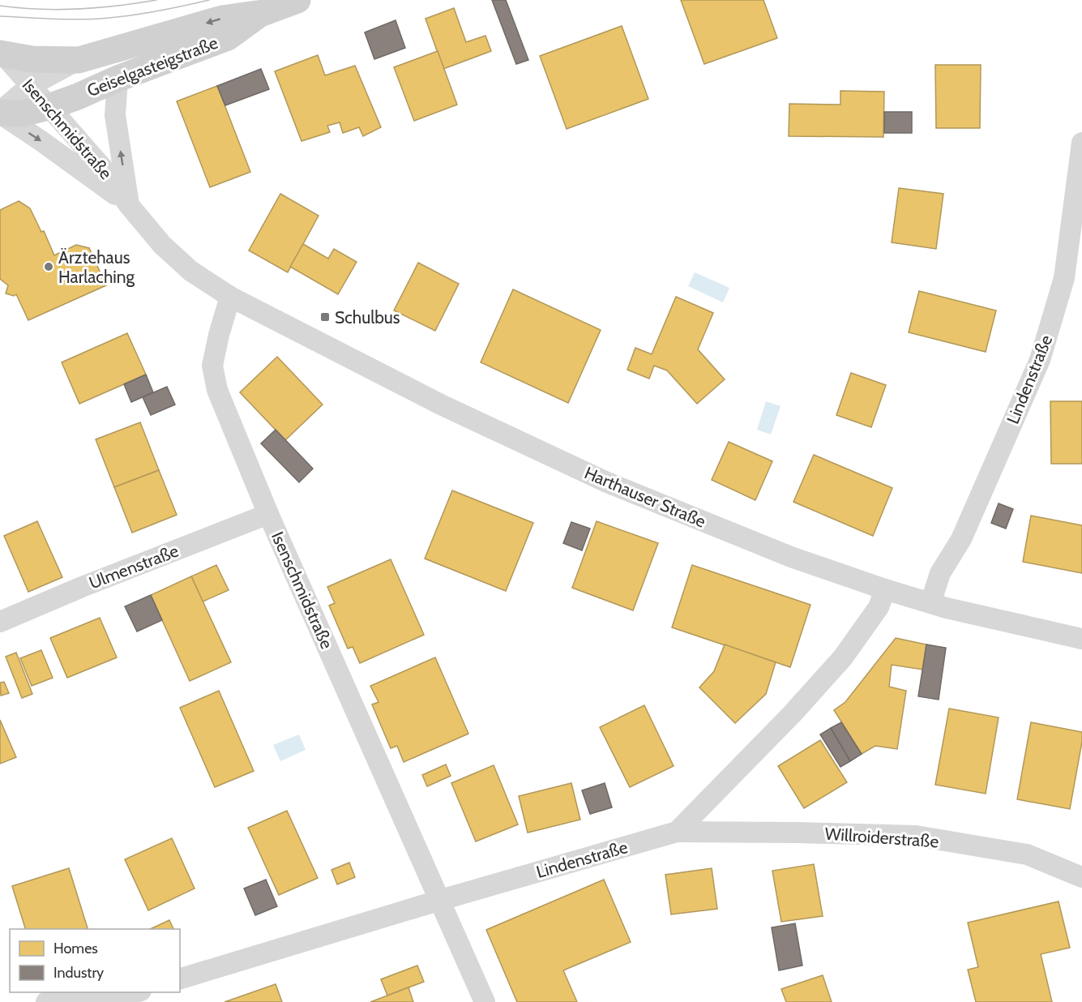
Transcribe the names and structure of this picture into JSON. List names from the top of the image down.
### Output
{
  "streets": {
    "main road": ["Geiselgasteigstraße"],
    "street": [
      "Isenschmidstraße",
      "Lindenstraße",
      "Harthauser Straße",
      "Ulmenstraße",
      "Willroiderstraße"
    ]
  },
  "crossings": [
    ["Geiselgasteigstraße", "Isenschmidstraße"],
    ["Isenschmidstraße", "Lindenstraße"],
    ["Isenschmidstraße", "Harthauser Straße"],
    ["Isenschmidstraße", "Ulmenstraße"],
    ["Lindenstraße", "Harthauser Straße"],
    ["Lindenstraße", "Willroiderstraße"]
  ],
  "places": {
    "other": ["Ärztehaus Harlaching"],
    "transit": ["Schulbus"]
  },
  "legend": ["Homes", "Industry"]
}
